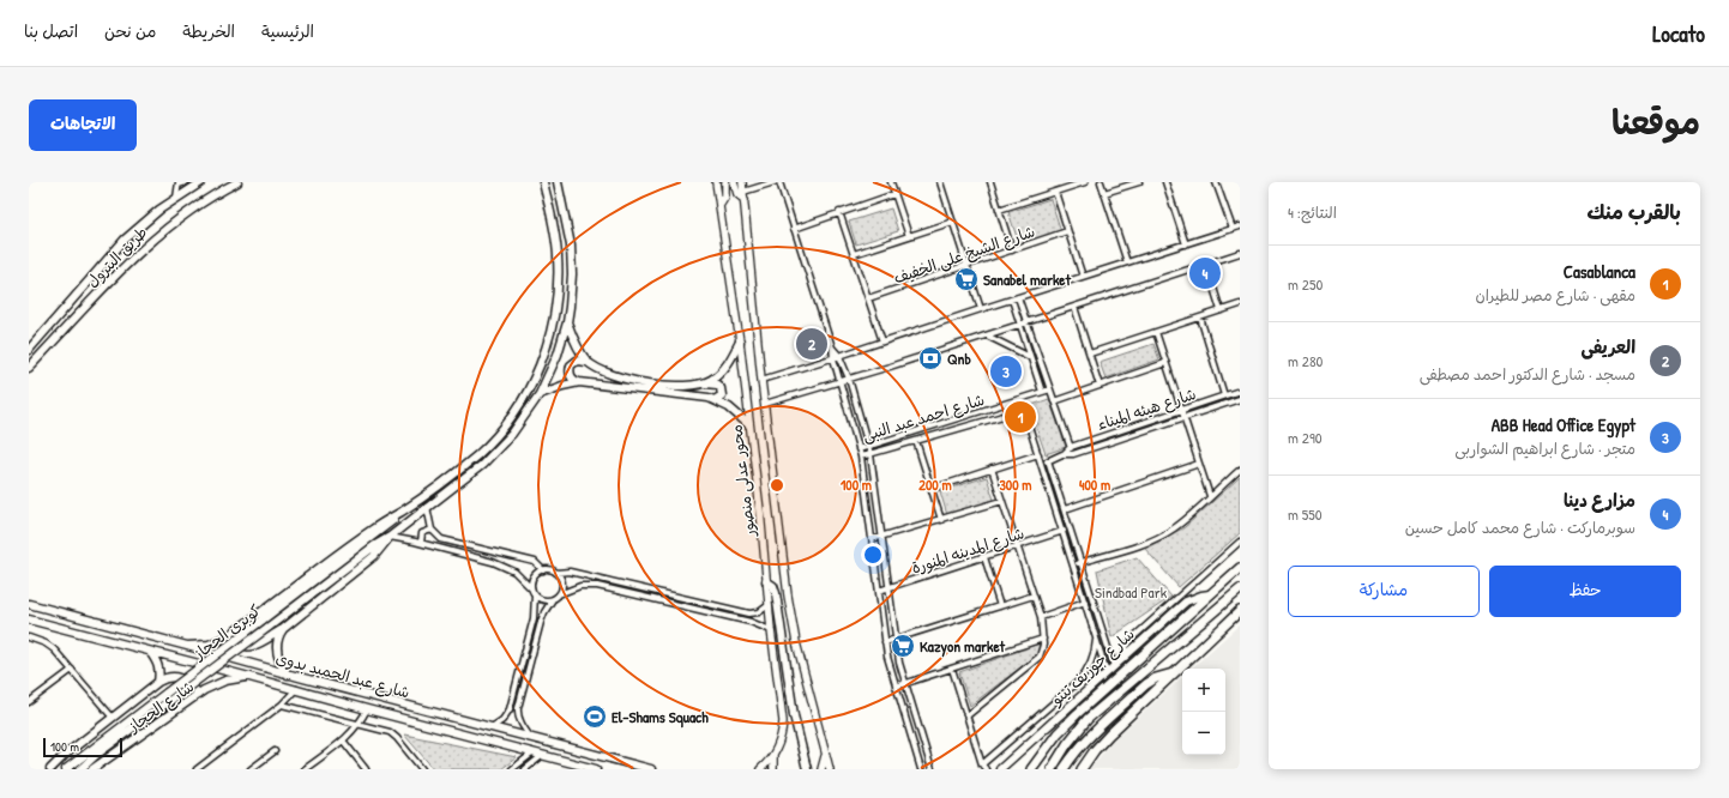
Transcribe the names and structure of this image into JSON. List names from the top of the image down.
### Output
{
  "streets": {
    "highway": ["شارع جوزيف تيتو"],
    "main road": [
      "طريق البترول",
      "محور عدلى منصور",
      "كوبرى الحجاز",
      "شارع عبد الحميد بدوى",
      "شارع الحجاز"
    ],
    "street": [
      "شارع الشيخ على الخفيف",
      "شارع هيئه الميناء",
      "شارع احمد عبد النبى",
      "شارع المدينه المنورة"
    ]
  },
  "crossings": [
    ["شارع عبد الحميد بدوى", "شارع الحجاز"]
  ],
  "parks": ["Sindbad Park"],
  "places": {
    "supermarket": ["Sanabel market", "Kazyon market"],
    "bank": ["Qnb"],
    "sports": ["El-Shams Squach"]
  },
  "scale_bar": "100 m",
  "page": {
    "header": "Locato",
    "nav": [
      "الرئيسية",
      "الخريطة",
      "من نحن",
      "اتصل بنا"
    ],
    "title": "موقعنا",
    "buttons": [
      "الاتجاهات",
      ["حفظ", "مشاركة"]
    ],
    "heading": ["بالقرب منك", "النتائج: 4"],
    "list": [
      {
        "mark": "1",
        "name": "Casablanca",
        "note": "مقهى · شارع مصر للطيران",
        "value": "250 m"
      },
      {
        "mark": "2",
        "name": "العريفى",
        "note": "مسجد · شارع الدكتور احمد مصطفى",
        "value": "280 m"
      },
      {
        "mark": "3",
        "name": "ABB Head Office Egypt",
        "note": "متجر · شارع ابراهيم الشواربى",
        "value": "290 m"
      },
      {
        "mark": "4",
        "name": "مزارع دينا",
        "note": "سوبرماركت · شارع محمد كامل حسين",
        "value": "550 m"
      }
    ],
    "pins": [
      "4",
      "2",
      "3",
      "1"
    ],
    "map_buttons": ["+", "−"],
    "scale": "100 m"
  },
  "rings": [
    "100 m",
    "200 m",
    "300 m",
    "400 m"
  ]
}
